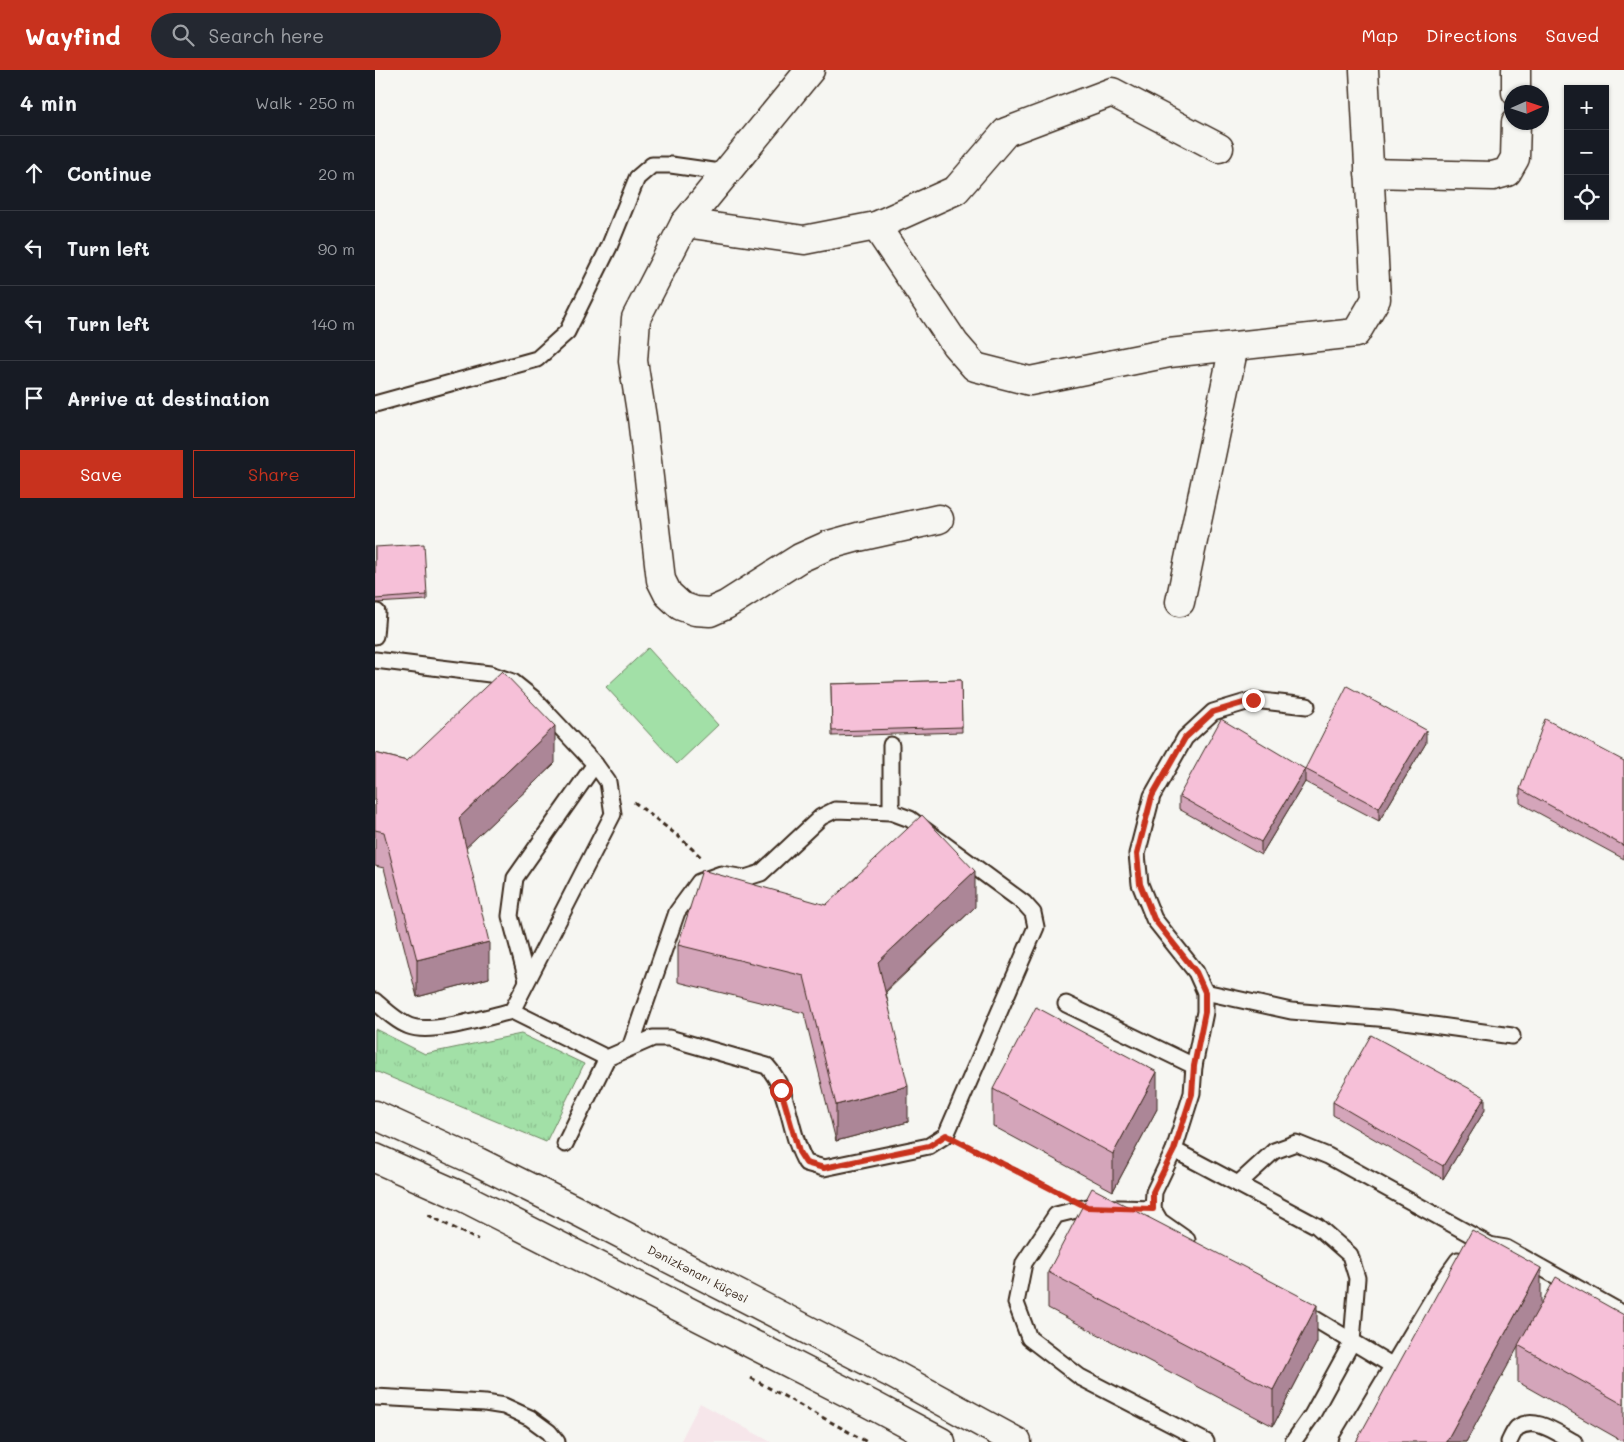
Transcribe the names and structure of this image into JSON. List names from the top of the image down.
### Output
{
  "streets": {
    "main road": ["Dənizkənarı küçəsi"]
  },
  "north": "right",
  "page": {
    "header": "Wayfind",
    "search": "Search here",
    "nav": ["Map", "Directions", "Saved"],
    "heading": ["4 min", "Walk · 250 m"],
    "map_buttons": ["+", "−"],
    "list": [
      ["Continue", "20 m"],
      ["Turn left", "90 m"],
      ["Turn left", "140 m"],
      "Arrive at destination"
    ],
    "buttons": ["Save", "Share"]
  }
}
